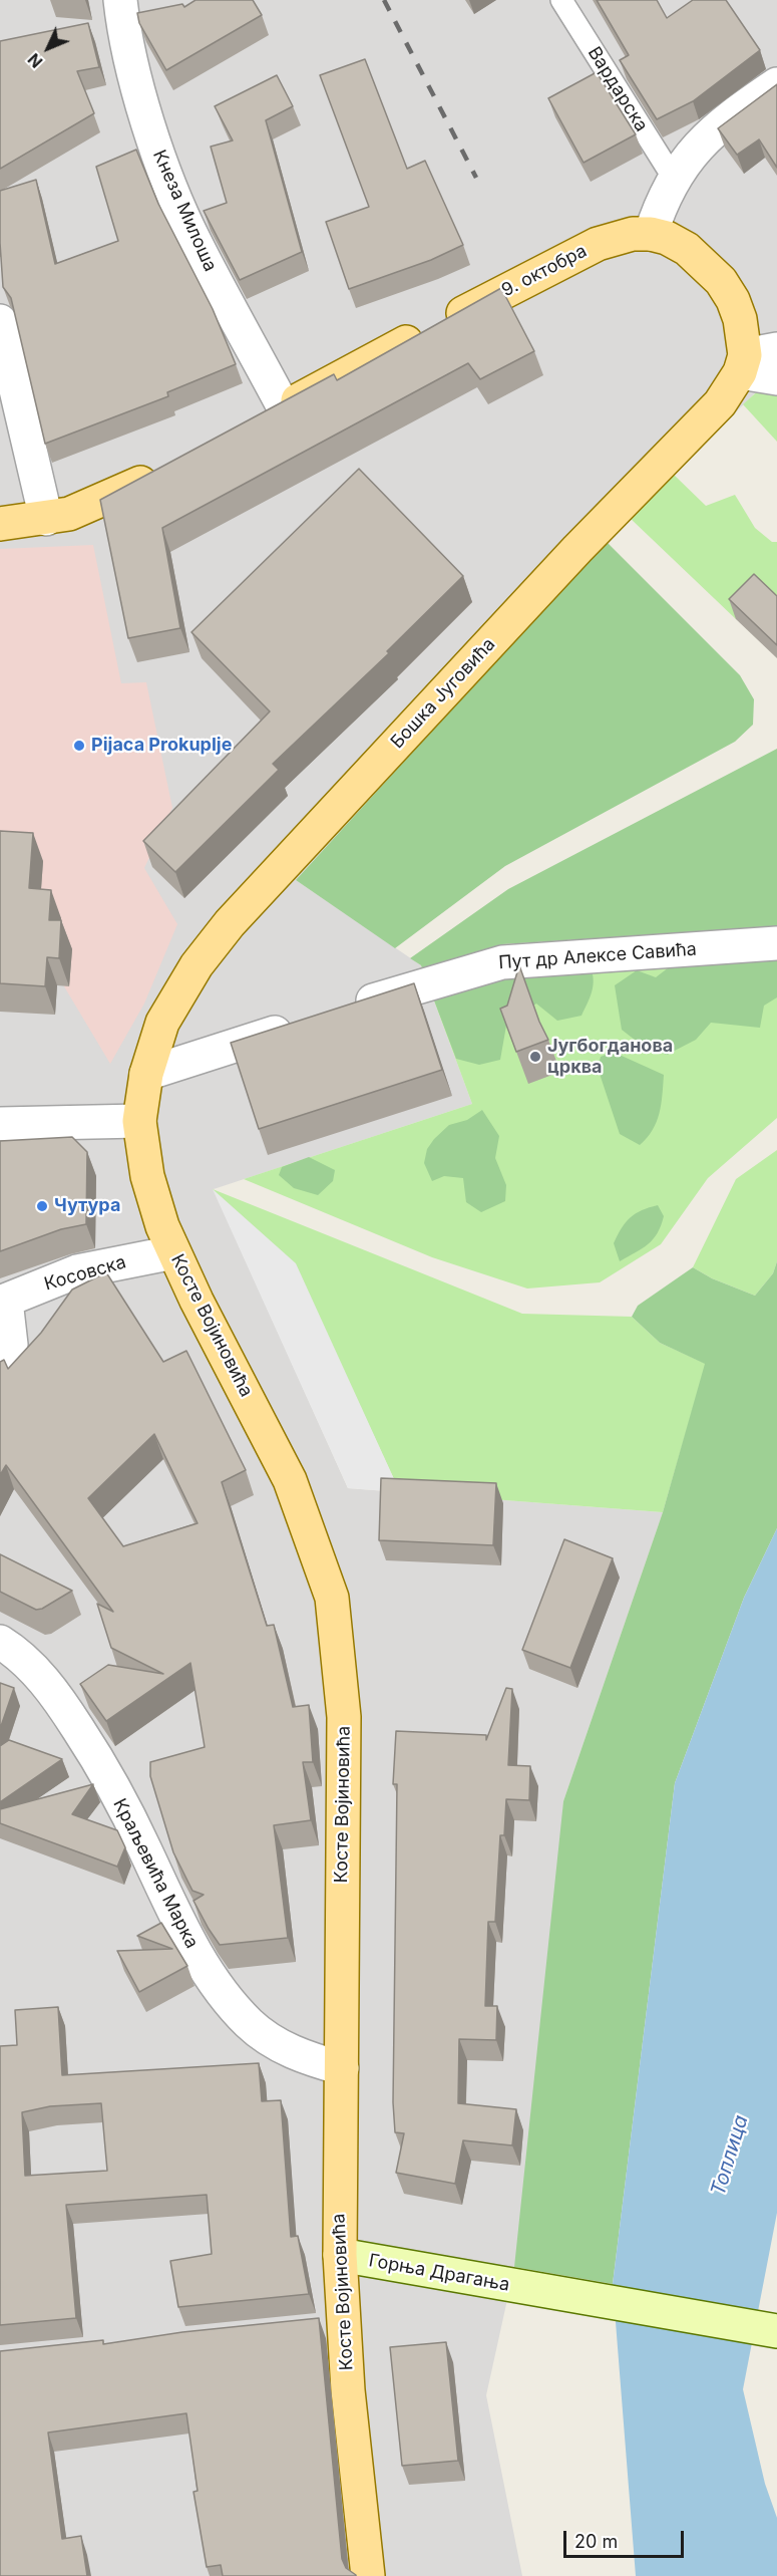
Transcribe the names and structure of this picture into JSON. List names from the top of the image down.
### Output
{
  "streets": {
    "main road": ["9. октобра", "Бошка Југовића", "Косте Војиновића"],
    "street": [
      "Кнеза Милоша",
      "Пут др Алексе Савића",
      "Косовска",
      "Краљевића Марка",
      "Горња Драгања"
    ],
    "lane": ["Вардарска"]
  },
  "crossings": [
    ["Кнеза Милоша", "9. октобра"],
    ["9. октобра", "Бошка Југовића"],
    ["Бошка Југовића", "Косте Војиновића"],
    ["Косовска", "Косте Војиновића"],
    ["Косте Војиновића", "Краљевића Марка"],
    ["Косте Војиновића", "Горња Драгања"]
  ],
  "water": ["Топлица"],
  "places": ["Pijaca Prokuplje", "Југбогданова црква", "Чутура"],
  "scale_bar": "20 m",
  "north": "bottom left"
}
